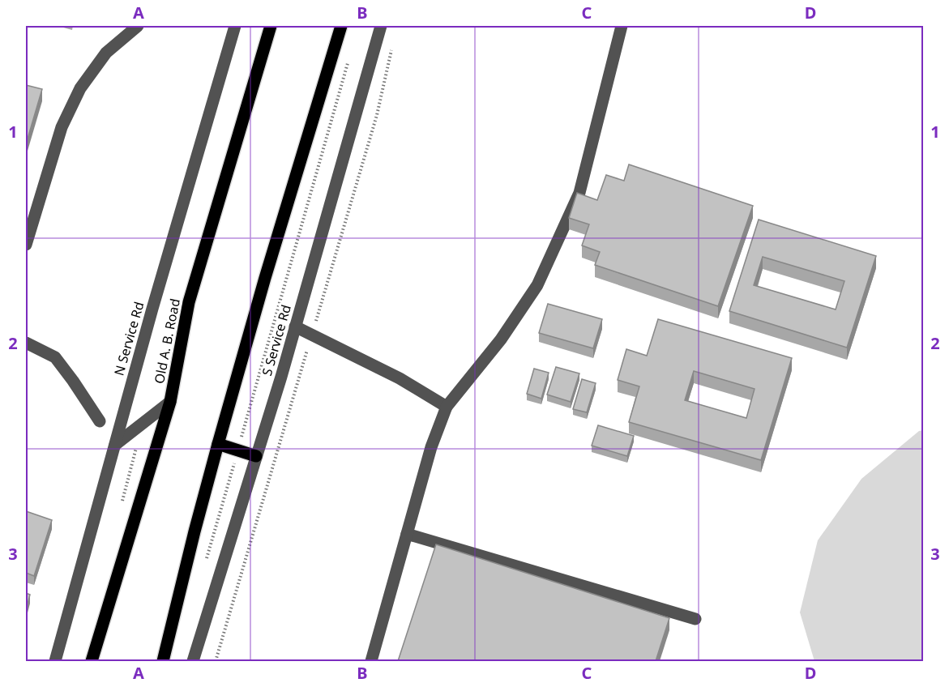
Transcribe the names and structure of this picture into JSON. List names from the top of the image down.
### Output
{
  "streets": {
    "main road": ["Old A. B. Road"],
    "street": ["N Service Rd", "S Service Rd"]
  },
  "grid": {
    "columns": [
      "A",
      "B",
      "C",
      "D"
    ],
    "rows": ["1", "2", "3"]
  }
}
